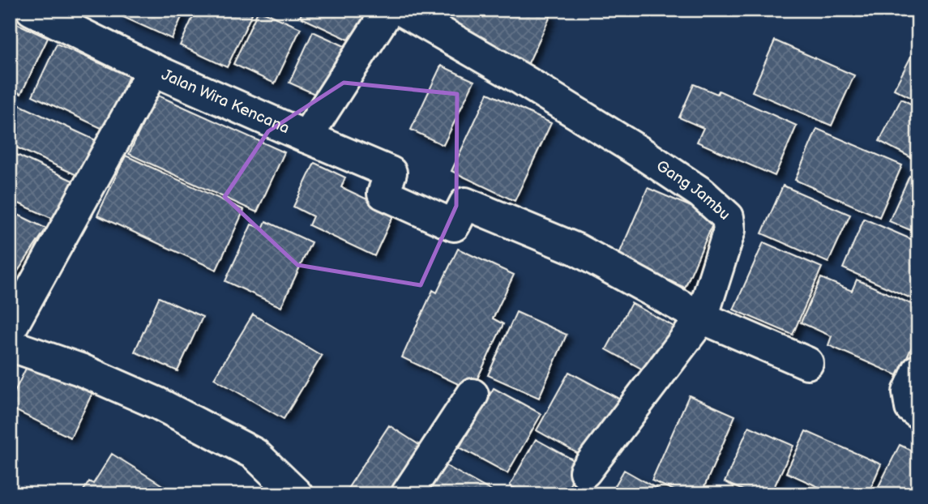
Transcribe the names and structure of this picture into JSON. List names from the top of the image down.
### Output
{
  "streets": {
    "street": ["Jalan Wira Kencana", "Gang Jambu"]
  }
}
